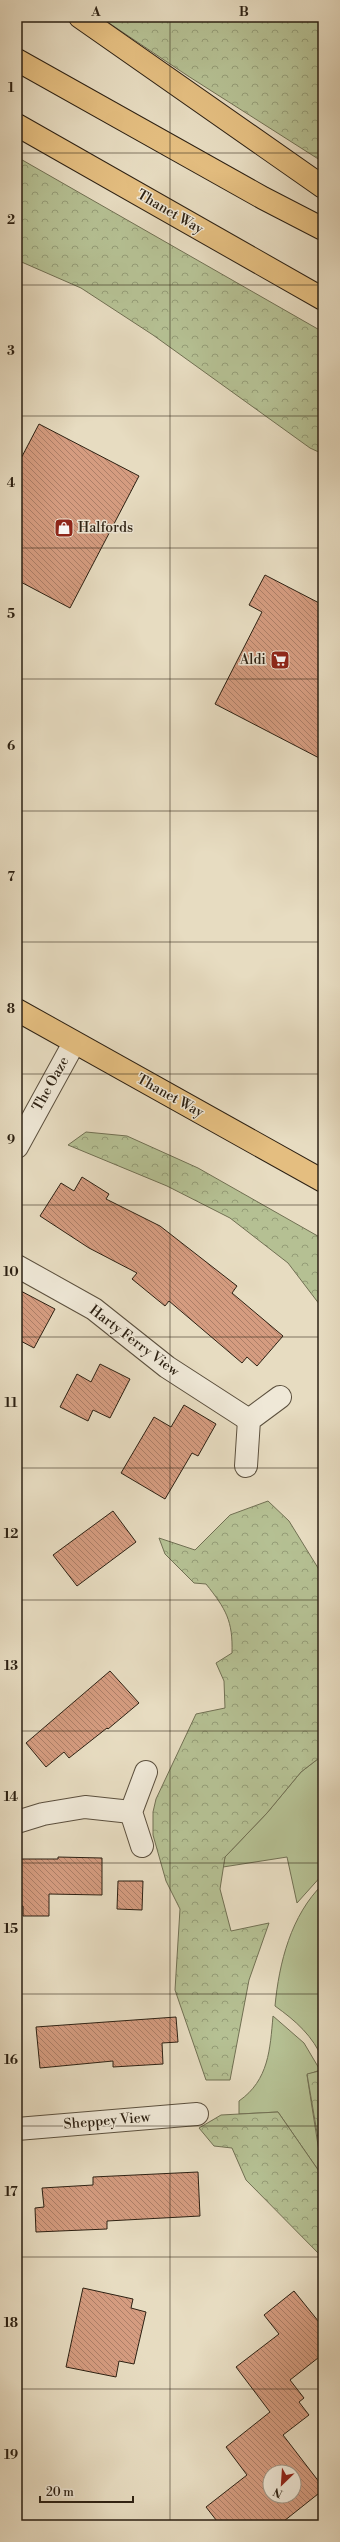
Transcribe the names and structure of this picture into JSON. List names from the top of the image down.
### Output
{
  "streets": {
    "main road": ["Thanet Way"],
    "street": ["The Oaze", "Harty Ferry View", "Sheppey View"]
  },
  "crossings": [
    ["Thanet Way", "The Oaze"]
  ],
  "places": {
    "shop": ["Halfords"],
    "supermarket": ["Aldi"]
  },
  "scale_bar": "20 m",
  "north": "bottom left",
  "grid": {
    "columns": ["A", "B"],
    "rows": [
      "1",
      "2",
      "3",
      "4",
      "5",
      "6",
      "7",
      "8",
      "9",
      "10",
      "11",
      "12",
      "13",
      "14",
      "15",
      "16",
      "17",
      "18",
      "19"
    ]
  }
}
